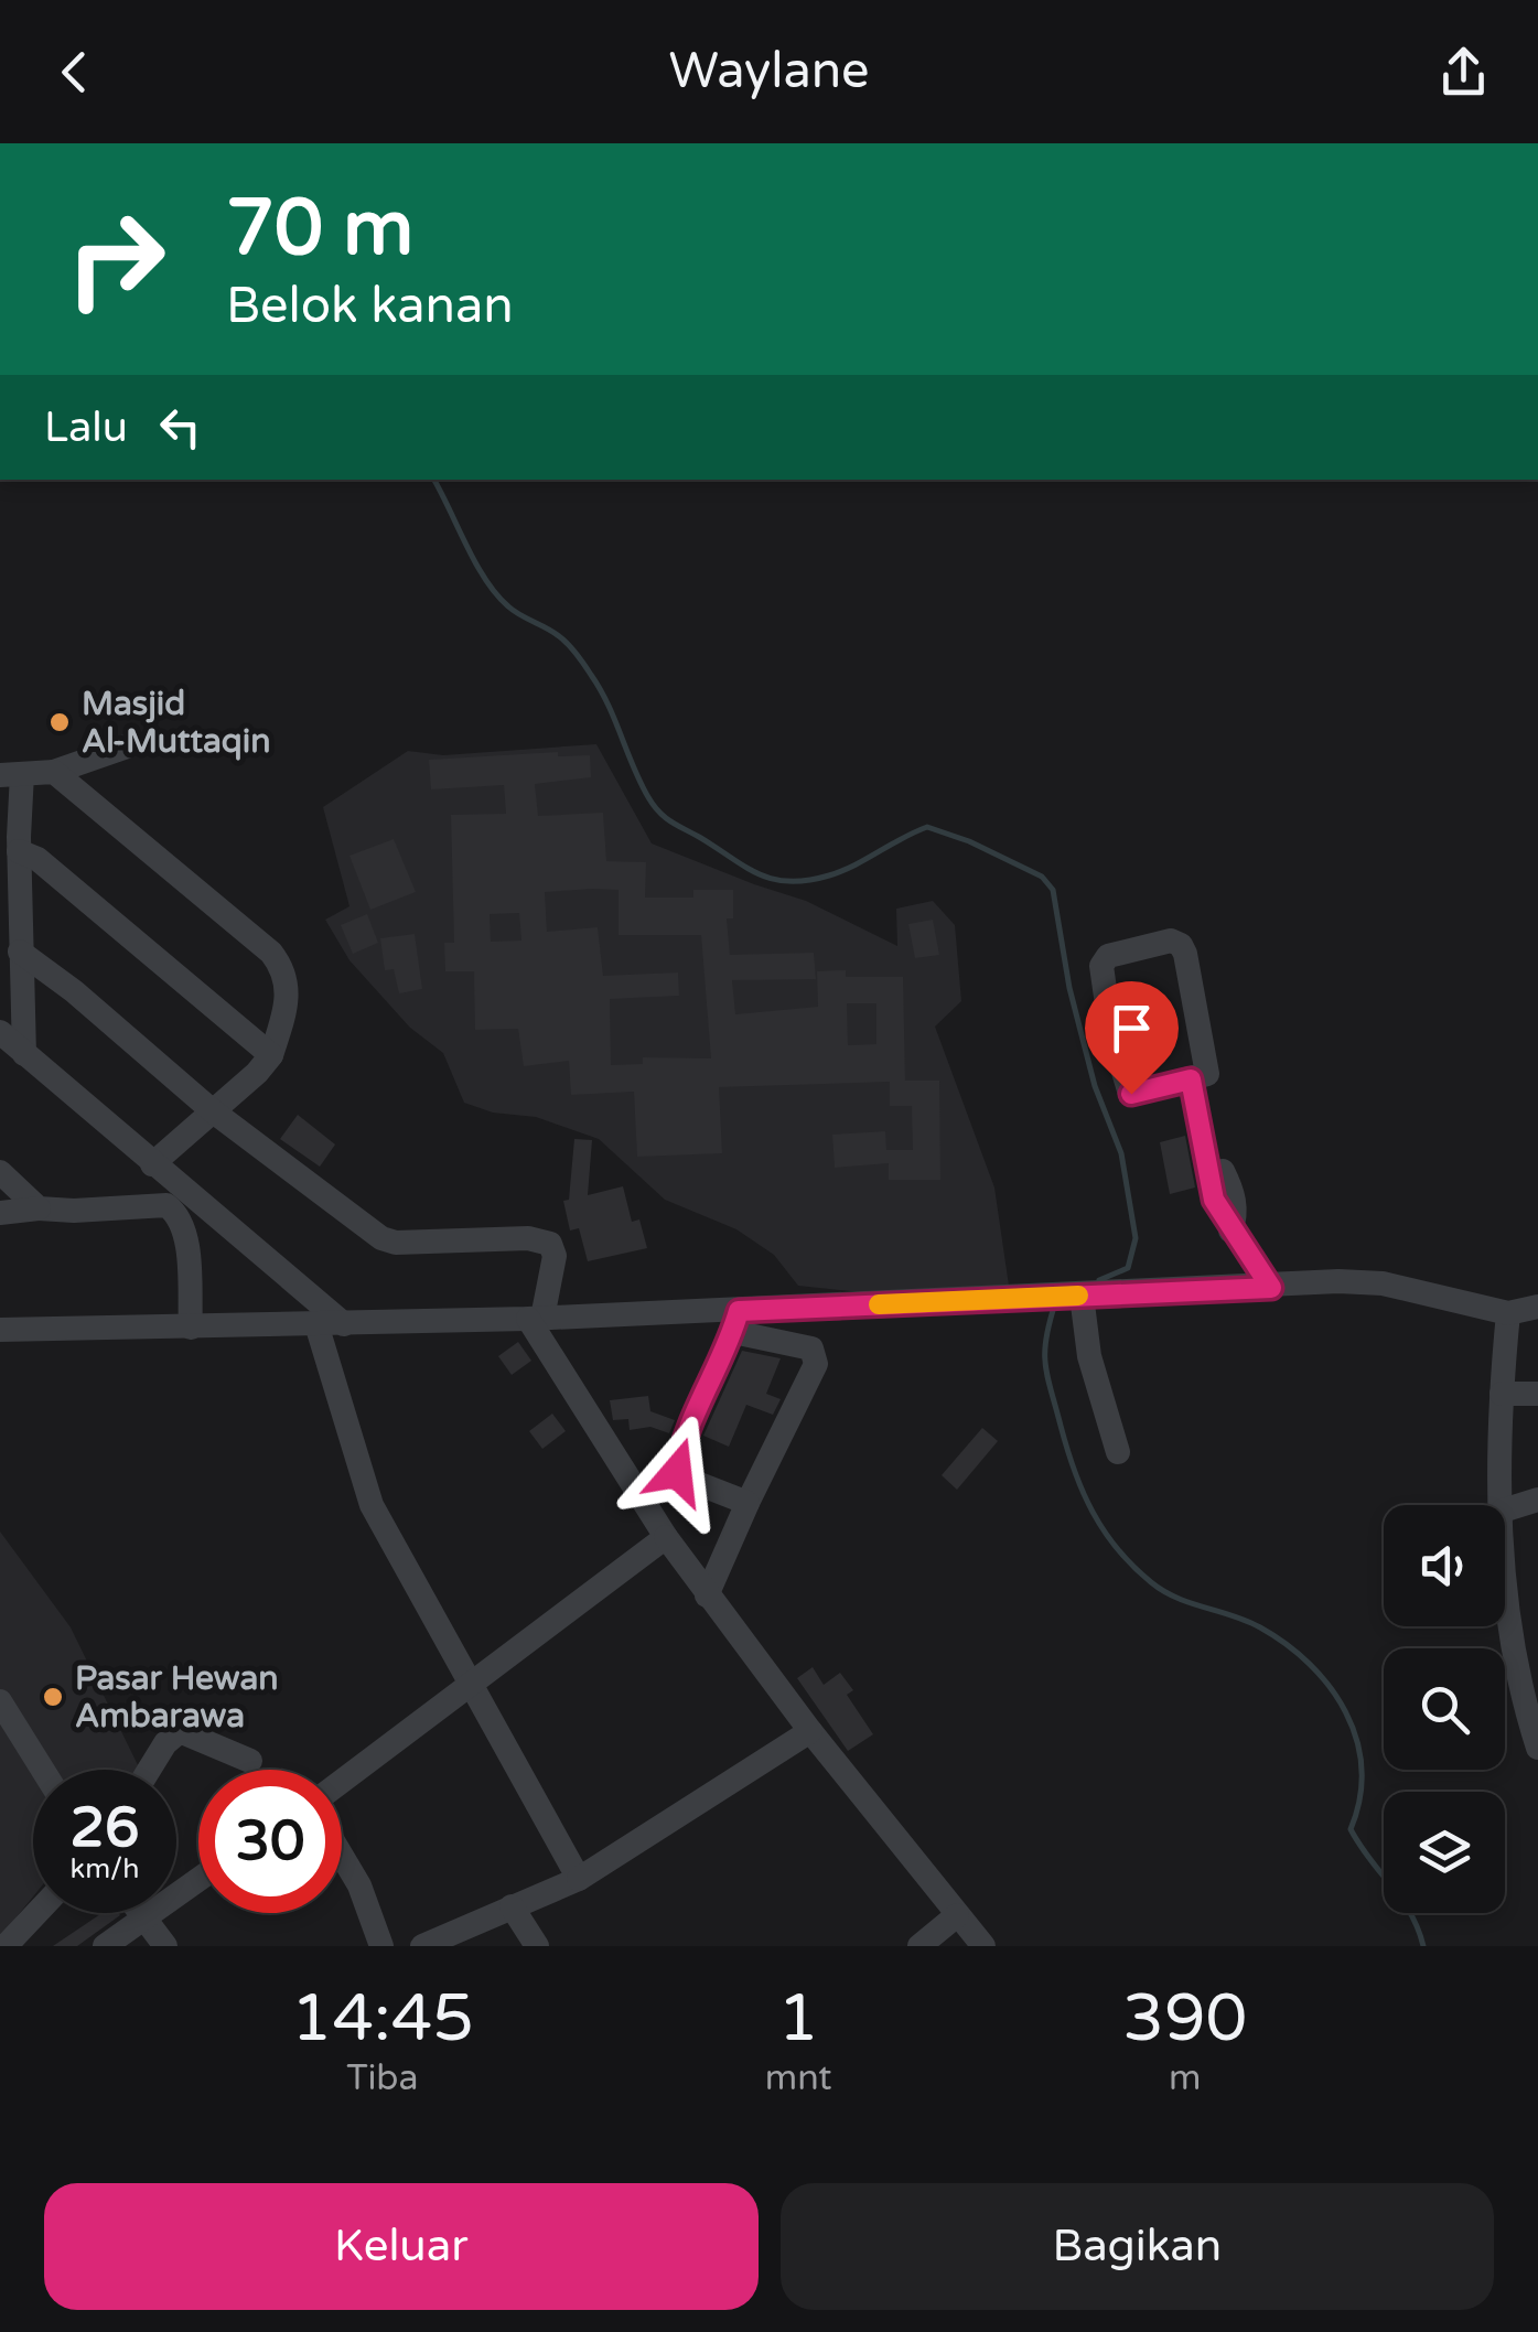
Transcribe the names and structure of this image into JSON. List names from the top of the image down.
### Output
{
  "places": ["Masjid Al-Muttaqin", "Pasar Hewan Ambarawa"],
  "page": {
    "header": "Waylane",
    "turn": ["70 m", "Belok kanan"],
    "then": "Lalu",
    "speed": "26 km/h",
    "limit": "30",
    "eta": [
      "14:45",
      "Tiba",
      "1",
      "mnt",
      "390",
      "m"
    ],
    "buttons": ["Keluar", "Bagikan"]
  }
}
